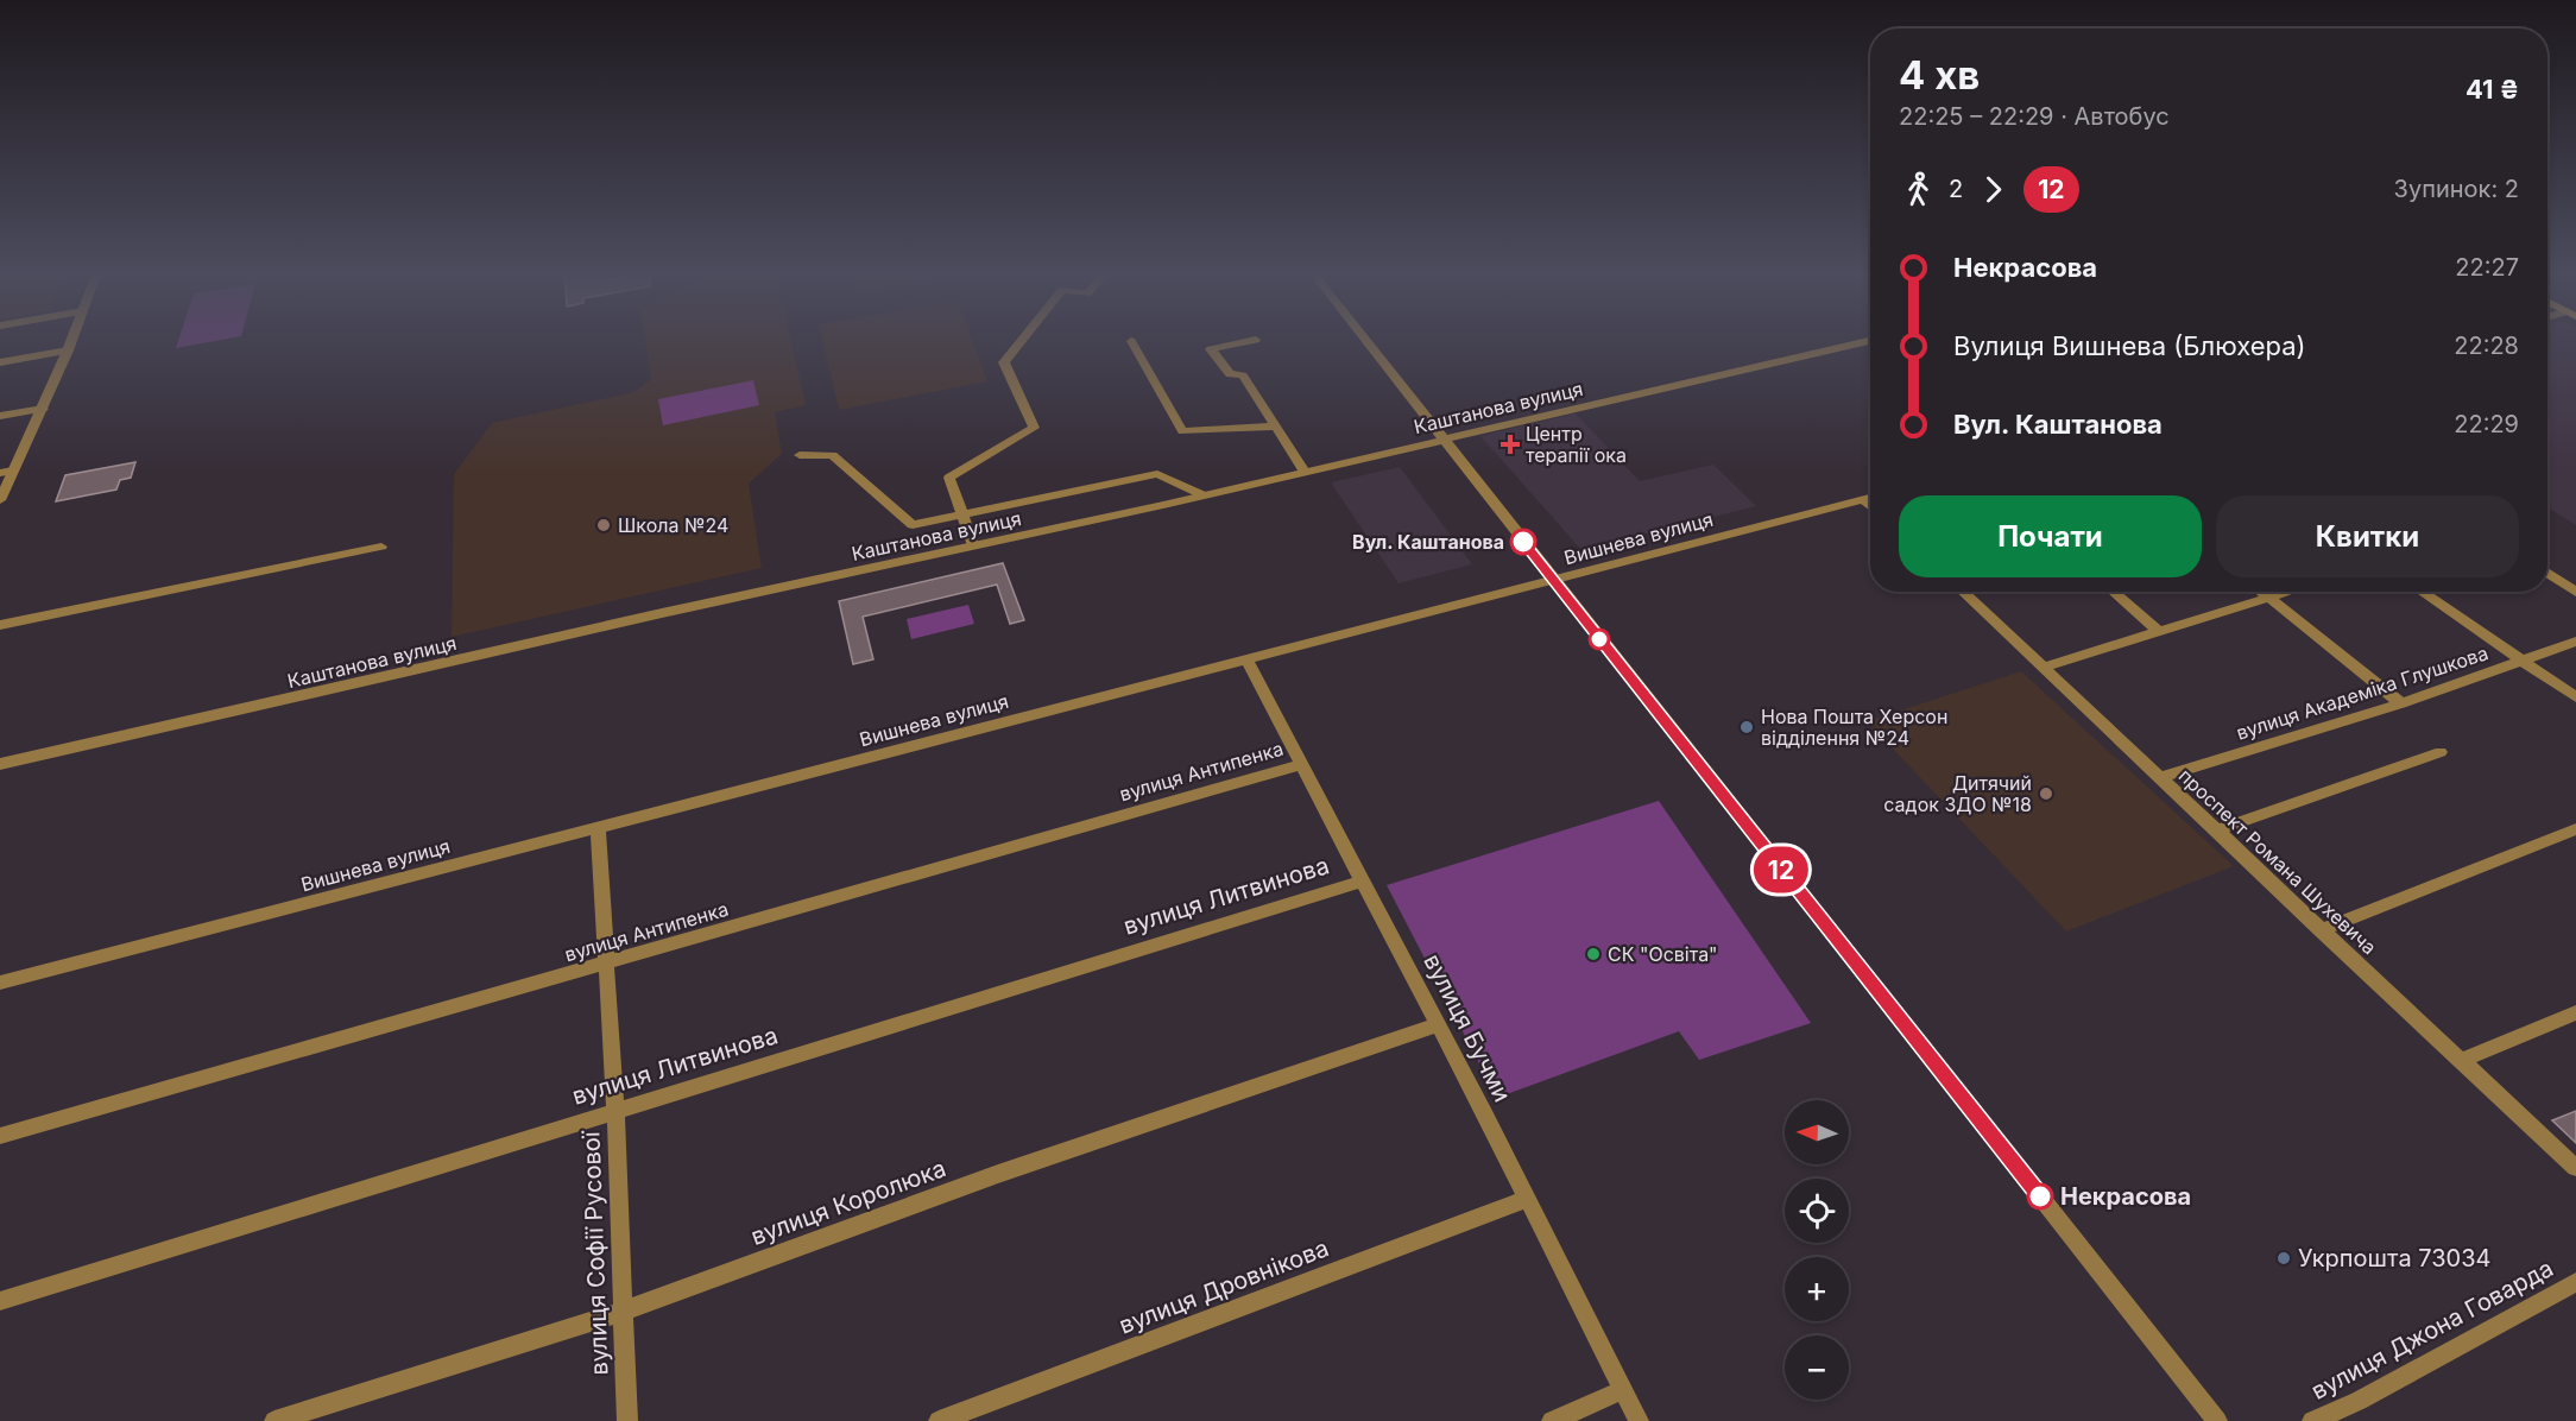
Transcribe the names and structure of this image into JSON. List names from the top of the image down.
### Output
{
  "streets": {
    "street": [
      "Каштанова вулиця",
      "Вишнева вулиця",
      "вулиця Академіка Глушкова",
      "вулиця Антипенка",
      "проспект Романа Шухевича",
      "вулиця Литвинова",
      "вулиця Бучми",
      "вулиця Королюка",
      "вулиця Софії Русової",
      "вулиця Дровнікова",
      "вулиця Джона Говарда"
    ]
  },
  "crossings": [
    ["Вишнева вулиця", "вулиця Бучми"],
    ["Вишнева вулиця", "вулиця Софії Русової"],
    ["вулиця Академіка Глушкова", "проспект Романа Шухевича"],
    ["вулиця Антипенка", "вулиця Бучми"],
    ["вулиця Антипенка", "вулиця Софії Русової"],
    ["вулиця Литвинова", "вулиця Бучми"],
    ["вулиця Литвинова", "вулиця Софії Русової"],
    ["вулиця Бучми", "вулиця Королюка"],
    ["вулиця Бучми", "вулиця Дровнікова"],
    ["вулиця Королюка", "вулиця Софії Русової"]
  ],
  "places": {
    "health": ["Центр терапії ока"],
    "other": [
      "Школа №24",
      "Вул. Каштанова",
      "Нова Пошта Херсон відділення №24",
      "Дитячий садок ЗДО №18",
      "СК \"Освіта\"",
      "Некрасова",
      "Укрпошта 73034"
    ]
  },
  "lines": ["bus line 12"],
  "north": "left",
  "page": {
    "on_map": "12",
    "heading": ["4 хв", "22:25 – 22:29 · Автобус", "41 ₴"],
    "legs": ["2", "12", "Зупинок: 2"],
    "list": [
      {
        "name": "Некрасова",
        "value": "22:27"
      },
      {
        "name": "Вулиця Вишнева (Блюхера)",
        "value": "22:28"
      },
      {
        "name": "Вул. Каштанова",
        "value": "22:29"
      }
    ],
    "buttons": ["Почати", "Квитки"],
    "map_buttons": ["+", "−"]
  }
}
